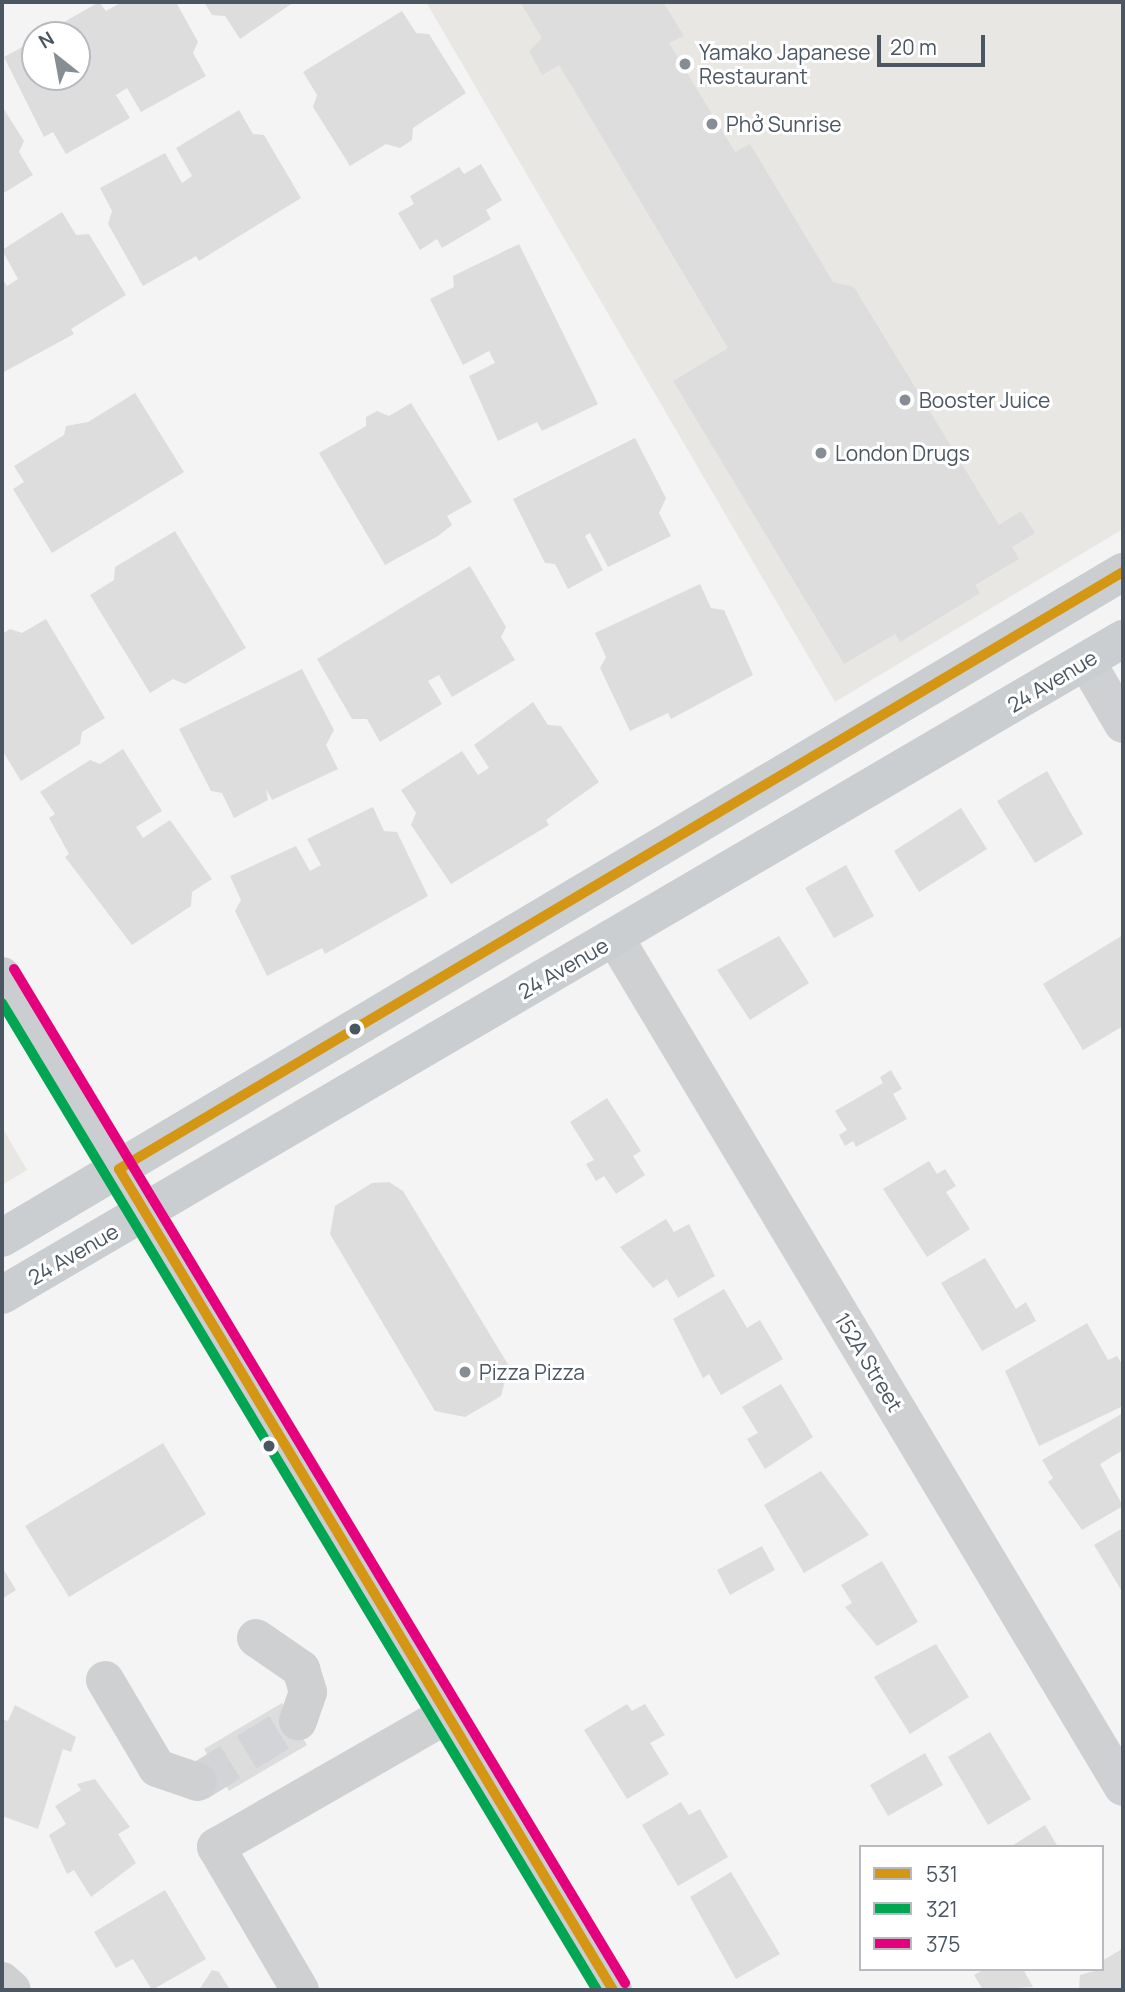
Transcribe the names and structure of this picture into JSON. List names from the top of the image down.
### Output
{
  "streets": {
    "main road": ["24 Avenue"],
    "street": ["152A Street"]
  },
  "crossings": [
    ["24 Avenue", "152A Street"]
  ],
  "places": [
    "Yamako Japanese Restaurant",
    "Phở Sunrise",
    "Booster Juice",
    "London Drugs",
    "Pizza Pizza"
  ],
  "lines": ["transit line 531", "transit line 375", "transit line 321"],
  "legend": ["531", "321", "375"],
  "scale_bar": "20 m",
  "north": "top left"
}
